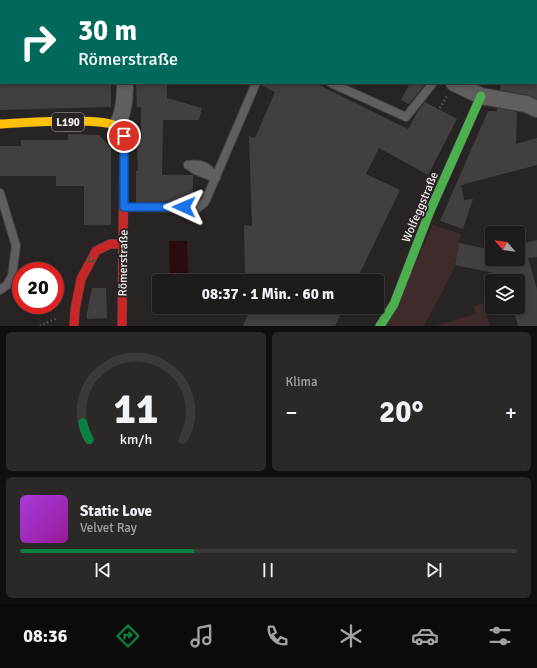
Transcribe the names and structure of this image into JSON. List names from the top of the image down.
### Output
{
  "streets": {
    "street": ["L190", "Wolfeggstraße", "Römerstraße"]
  },
  "crossings": [
    ["L190", "Römerstraße"]
  ],
  "north": "top left",
  "page": {
    "turn": ["30 m", "Römerstraße"],
    "limit": "20",
    "trip": "08:37 · 1 Min. · 60 m",
    "tile": "Klima",
    "heat": ["−", "20°", "+"],
    "song": ["Static Love", "Velvet Ray"],
    "tabs": "08:36",
    "gauge": ["11", "km/h"]
  }
}
